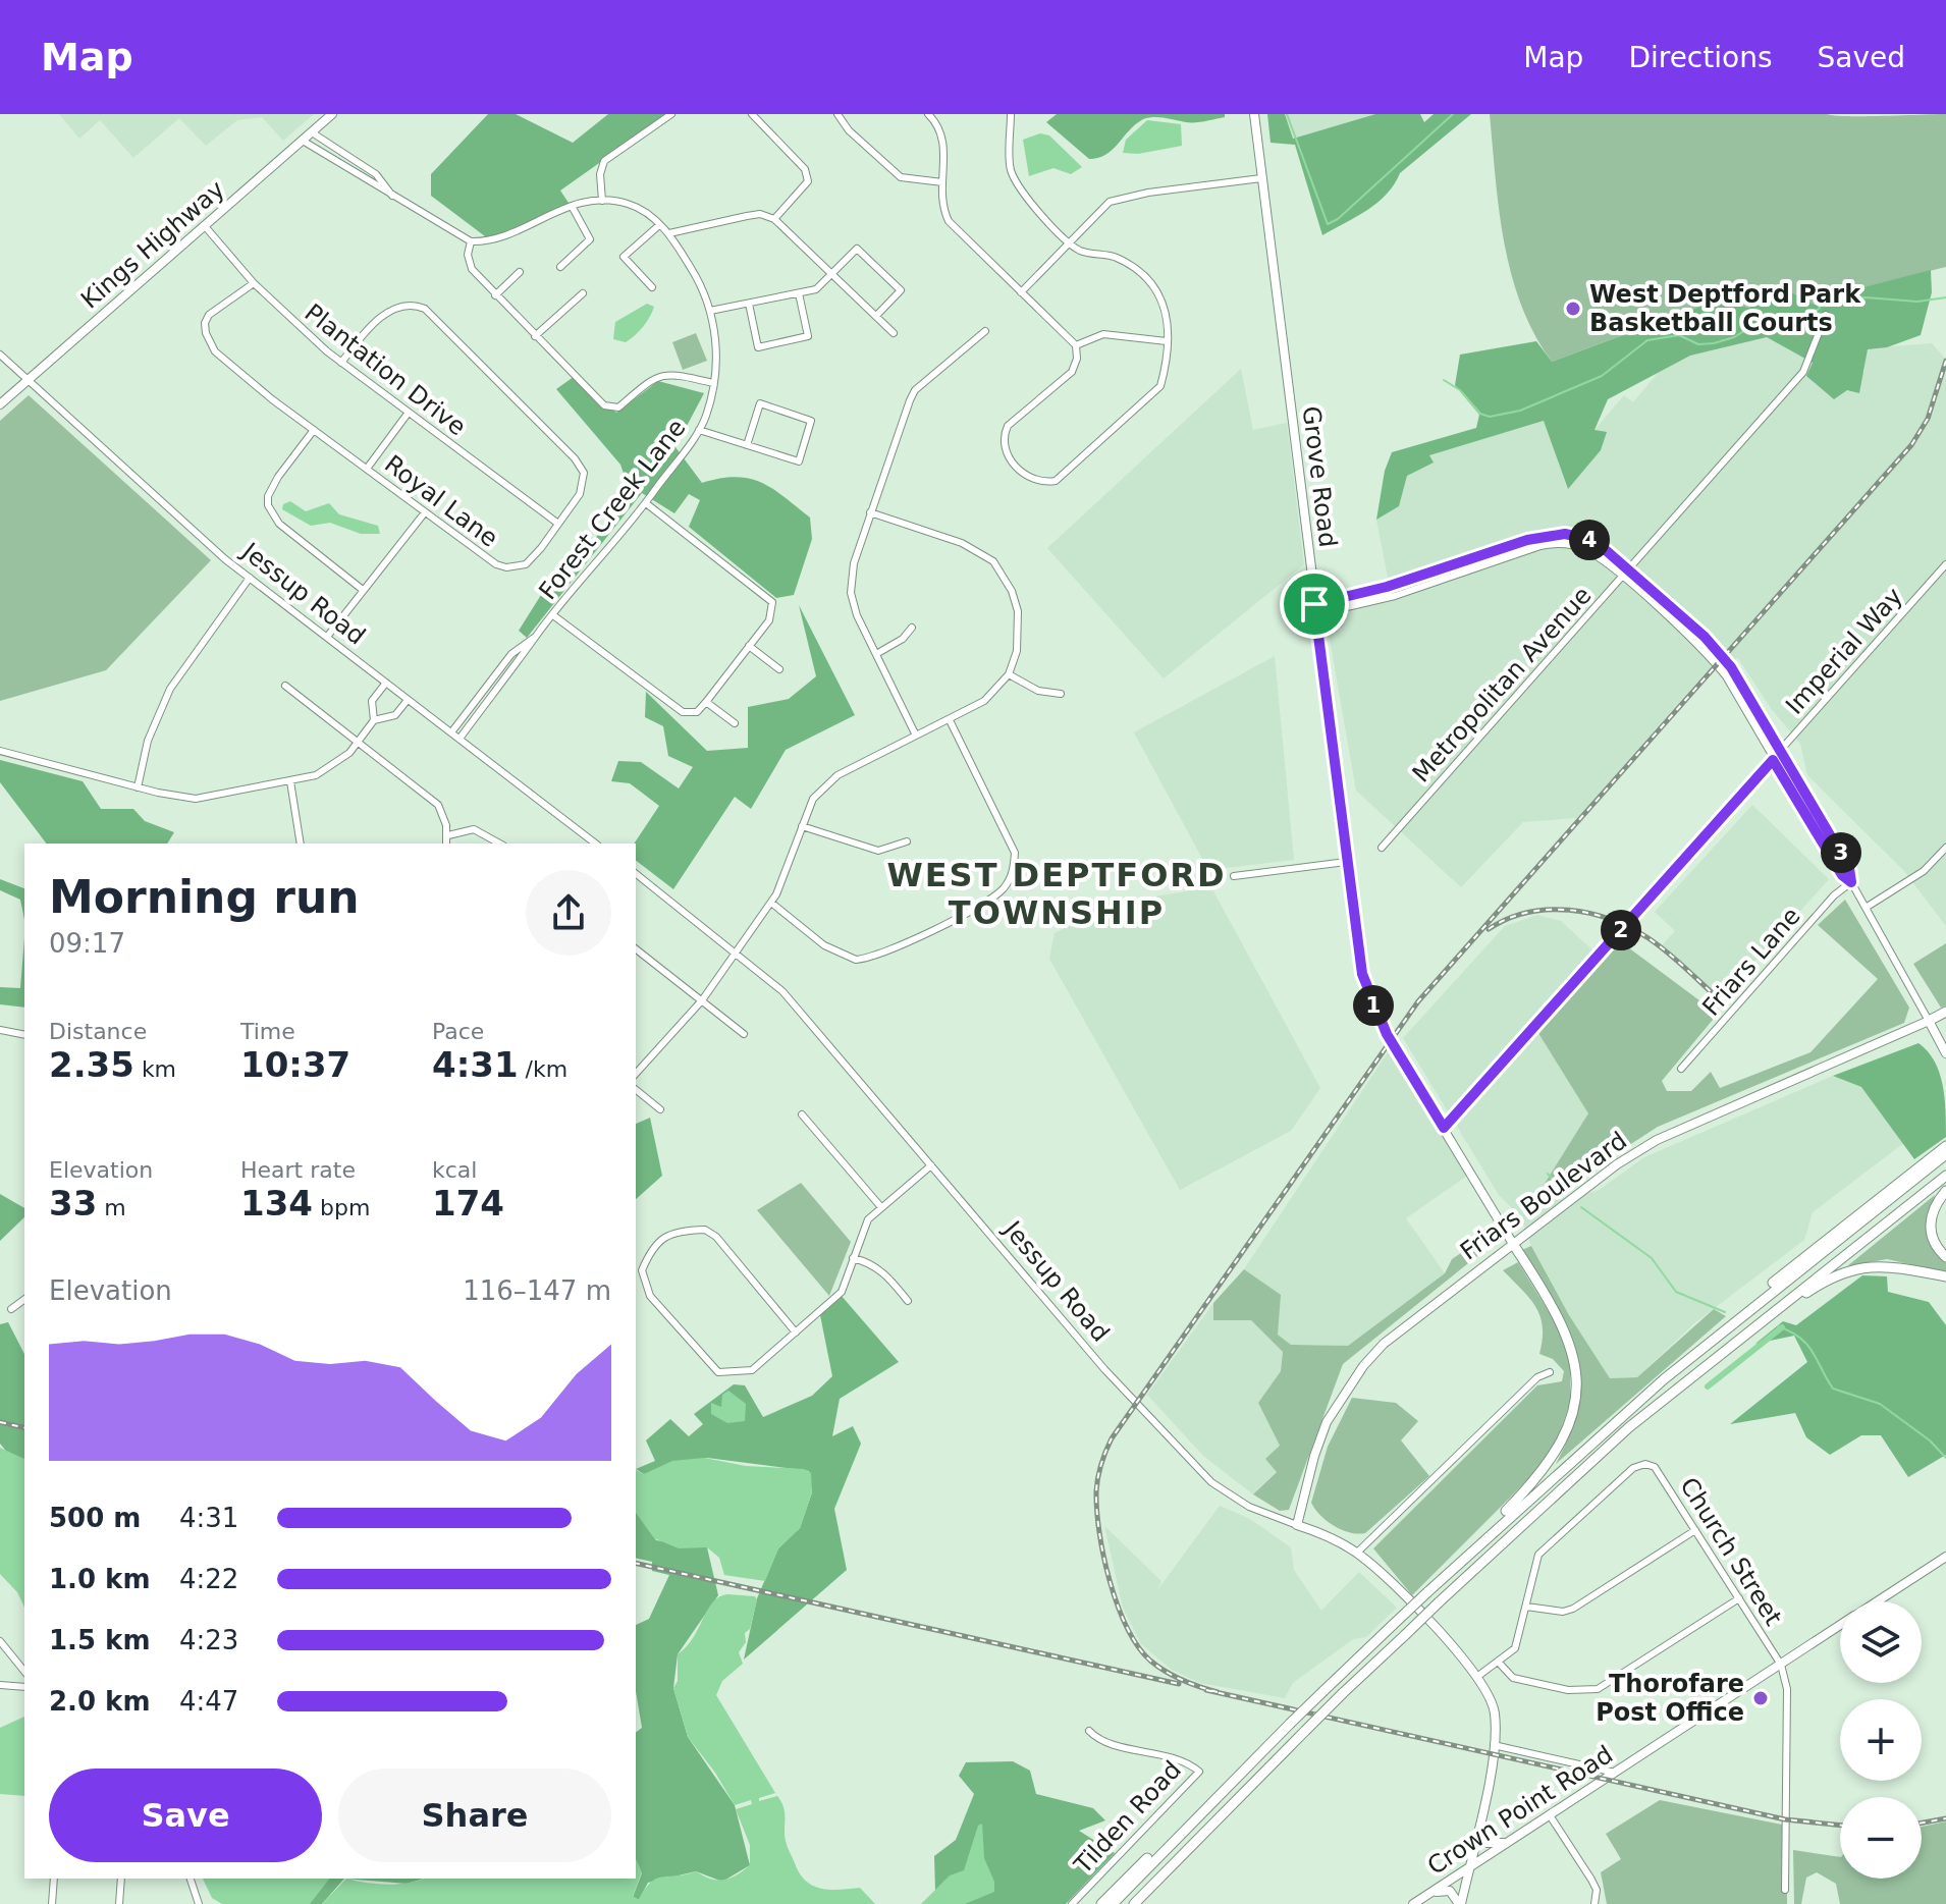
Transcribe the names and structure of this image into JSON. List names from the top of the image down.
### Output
{
  "streets": {
    "main road": [
      "Kings Highway",
      "Grove Road",
      "Jessup Road",
      "Friars Boulevard",
      "Crown Point Road"
    ],
    "street": [
      "Plantation Drive",
      "Royal Lane",
      "Forest Creek Lane",
      "Imperial Way",
      "Metropolitan Avenue",
      "Friars Lane",
      "Church Street",
      "Tilden Road"
    ]
  },
  "crossings": [
    ["Kings Highway", "Plantation Drive"],
    ["Kings Highway", "Jessup Road"],
    ["Plantation Drive", "Royal Lane"],
    ["Grove Road", "Imperial Way"],
    ["Grove Road", "Friars Boulevard"],
    ["Forest Creek Lane", "Jessup Road"],
    ["Jessup Road", "Friars Boulevard"],
    ["Church Street", "Crown Point Road"]
  ],
  "districts": ["WEST DEPTFORD TOWNSHIP"],
  "places": ["West Deptford Park Basketball Courts", "Thorofare Post Office"],
  "page": {
    "header": "Map",
    "nav": ["Map", "Directions", "Saved"],
    "pins": [
      "4",
      "3",
      "2",
      "1"
    ],
    "heading": ["Morning run", "09:17"],
    "stats": [
      ["Distance", "2.35 km"],
      ["Time", "10:37"],
      ["Pace", "4:31 /km"],
      ["Elevation", "33 m"],
      ["Heart rate", "134 bpm"],
      ["kcal", "174"]
    ],
    "chart": ["Elevation", "116–147 m"],
    "list": [
      {
        "name": "500 m",
        "note": "4:31"
      },
      {
        "name": "1.0 km",
        "note": "4:22"
      },
      {
        "name": "1.5 km",
        "note": "4:23"
      },
      {
        "name": "2.0 km",
        "note": "4:47"
      }
    ],
    "map_buttons": ["+", "−"],
    "buttons": ["Save", "Share"]
  }
}
